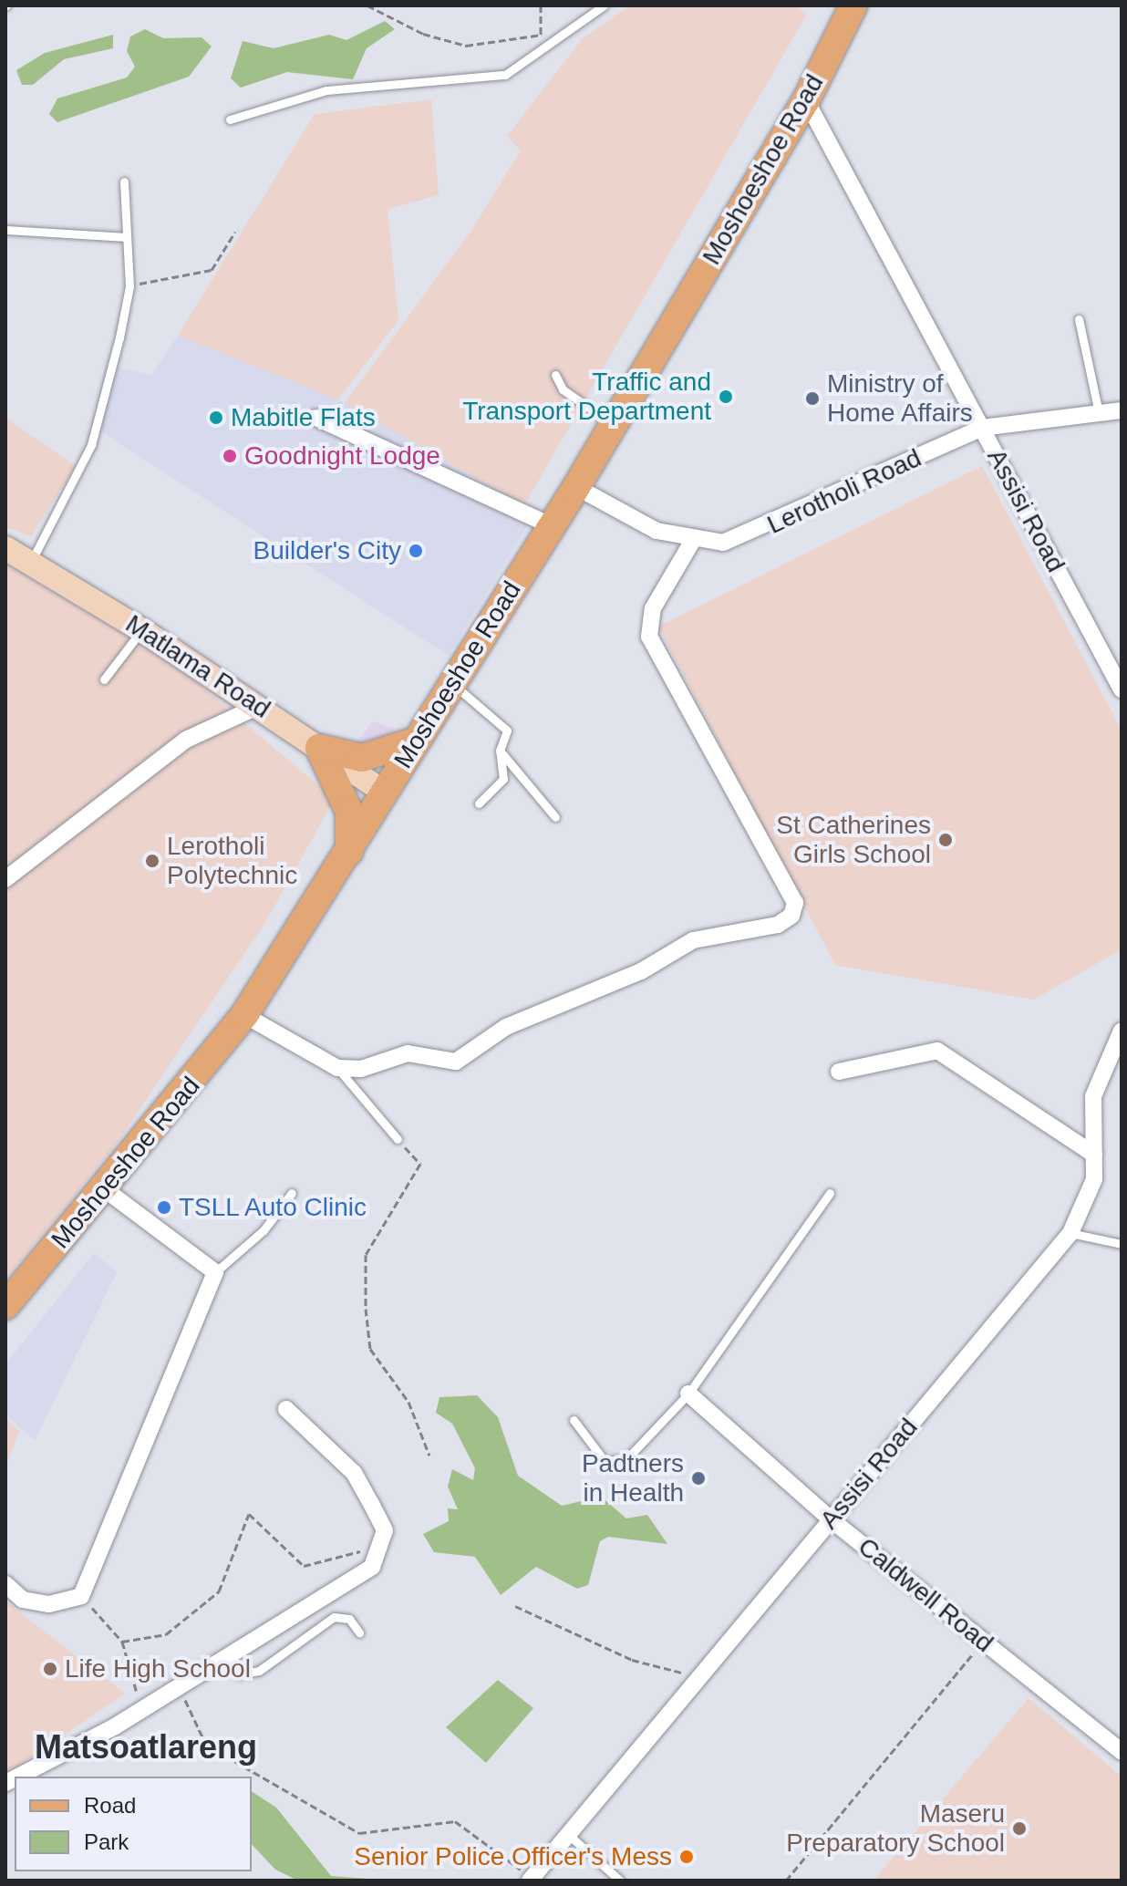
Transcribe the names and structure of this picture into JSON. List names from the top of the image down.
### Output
{
  "streets": {
    "main road": ["Moshoeshoe Road"],
    "street": [
      "Lerotholi Road",
      "Assisi Road",
      "Matlama Road",
      "Caldwell Road"
    ]
  },
  "crossings": [
    ["Moshoeshoe Road", "Lerotholi Road"],
    ["Moshoeshoe Road", "Assisi Road"],
    ["Moshoeshoe Road", "Matlama Road"],
    ["Lerotholi Road", "Assisi Road"],
    ["Assisi Road", "Caldwell Road"]
  ],
  "districts": ["Matsoatlareng"],
  "places": [
    "Traffic and Transport Department",
    "Ministry of Home Affairs",
    "Mabitle Flats",
    "Goodnight Lodge",
    "Builder's City",
    "St Catherines Girls School",
    "Lerotholi Polytechnic",
    "TSLL Auto Clinic",
    "Padtners in Health",
    "Life High School",
    "Maseru Preparatory School",
    "Senior Police Officer's Mess"
  ],
  "legend": ["Road", "Park"]
}
